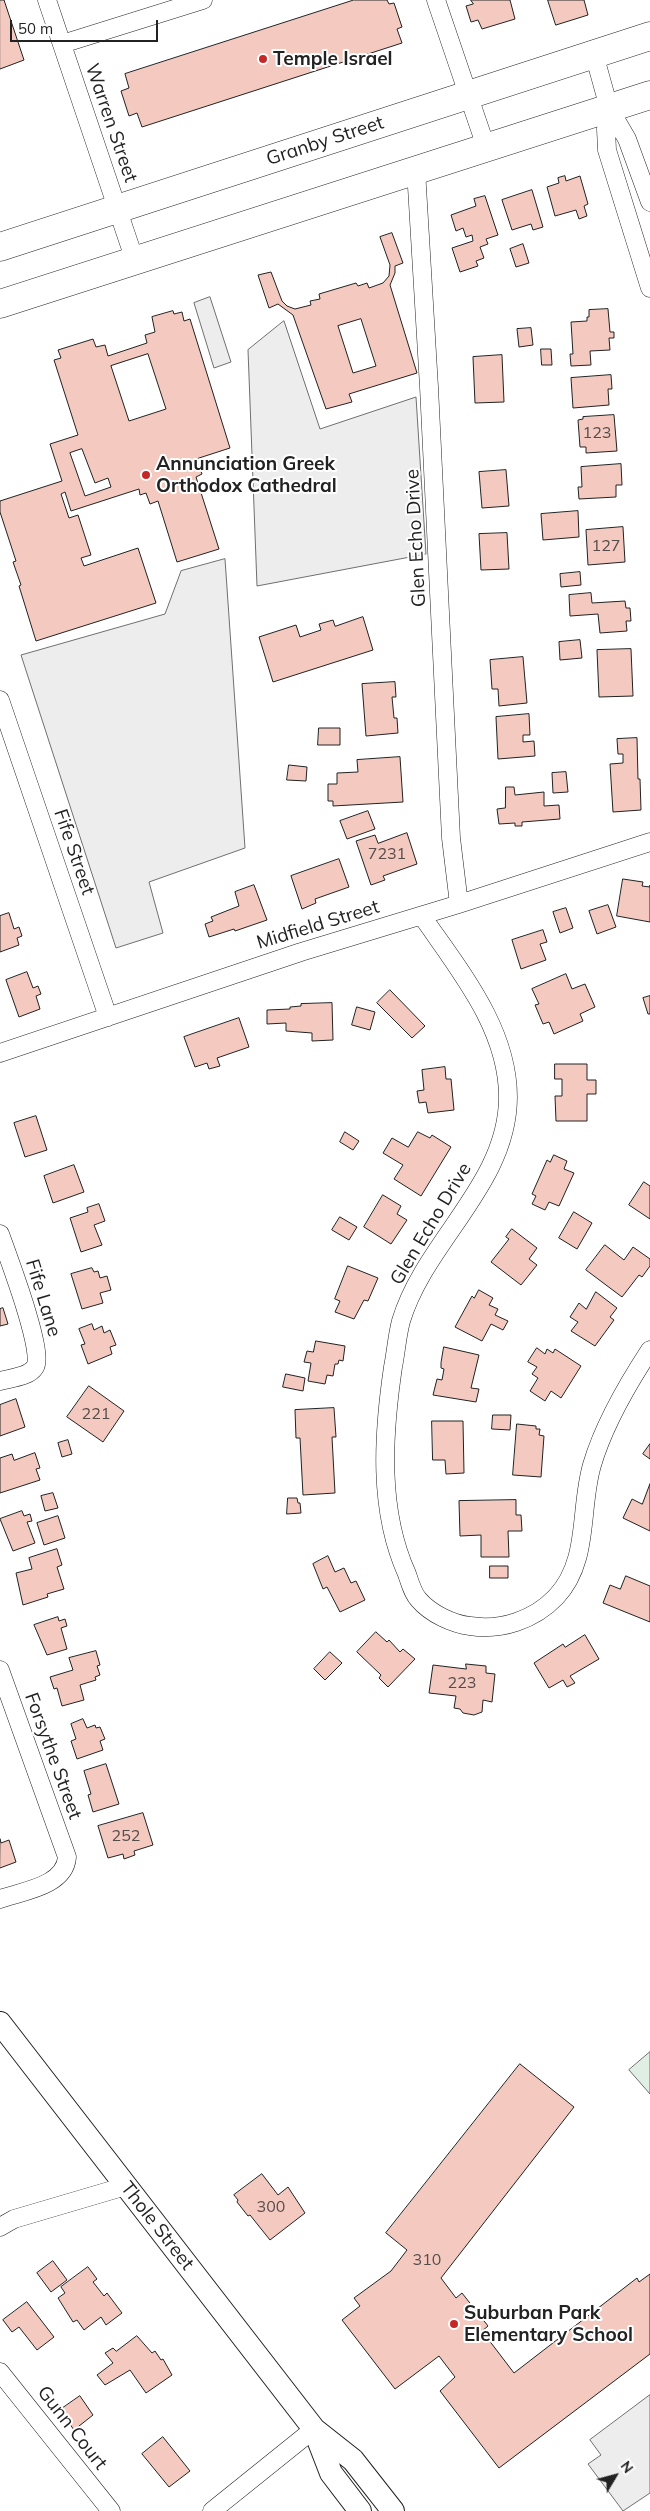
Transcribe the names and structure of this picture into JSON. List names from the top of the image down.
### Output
{
  "streets": {
    "main road": ["Granby Street"],
    "street": [
      "Warren Street",
      "Glen Echo Drive",
      "Fife Street",
      "Midfield Street",
      "Fife Lane",
      "Forsythe Street",
      "Thole Street",
      "Gunn Court"
    ]
  },
  "crossings": [
    ["Warren Street", "Granby Street"],
    ["Glen Echo Drive", "Midfield Street"],
    ["Fife Street", "Midfield Street"]
  ],
  "places": ["Temple Israel", "Annunciation Greek Orthodox Cathedral", "Suburban Park Elementary School"],
  "house_numbers": [
    "123",
    "127",
    "7231",
    "221",
    "223",
    "252",
    "300",
    "310"
  ],
  "scale_bar": "50 m",
  "north": "top right"
}
